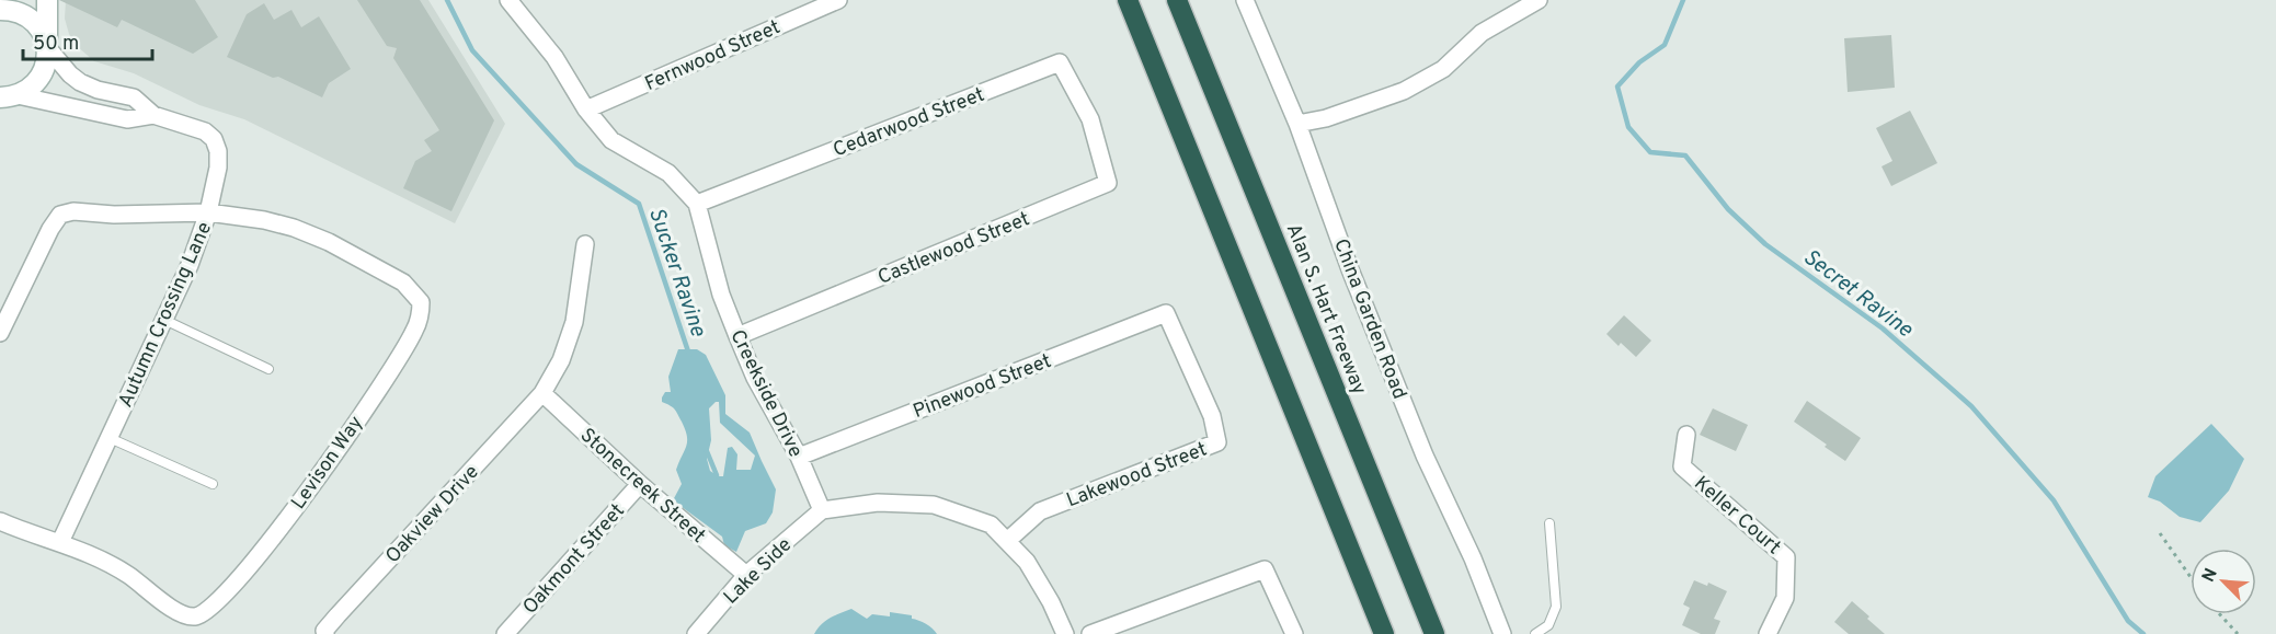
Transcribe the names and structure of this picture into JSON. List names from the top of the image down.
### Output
{
  "streets": {
    "highway": ["Alan S. Hart Freeway"],
    "street": [
      "Fernwood Street",
      "Cedarwood Street",
      "Castlewood Street",
      "Autumn Crossing Lane",
      "China Garden Road",
      "Pinewood Street",
      "Creekside Drive",
      "Levison Way",
      "Lakewood Street",
      "Stonecreek Street",
      "Oakview Drive",
      "Keller Court",
      "Oakmont Street",
      "Lake Side"
    ]
  },
  "crossings": [
    ["Fernwood Street", "Creekside Drive"],
    ["Cedarwood Street", "Castlewood Street"],
    ["Cedarwood Street", "Creekside Drive"],
    ["Castlewood Street", "Creekside Drive"],
    ["Autumn Crossing Lane", "Levison Way"],
    ["Pinewood Street", "Creekside Drive"],
    ["Pinewood Street", "Lakewood Street"],
    ["Creekside Drive", "Lake Side"],
    ["Stonecreek Street", "Oakview Drive"],
    ["Stonecreek Street", "Oakmont Street"],
    ["Stonecreek Street", "Lake Side"]
  ],
  "water": ["Sucker Ravine", "Secret Ravine"],
  "scale_bar": "50 m",
  "north": "top left"
}
